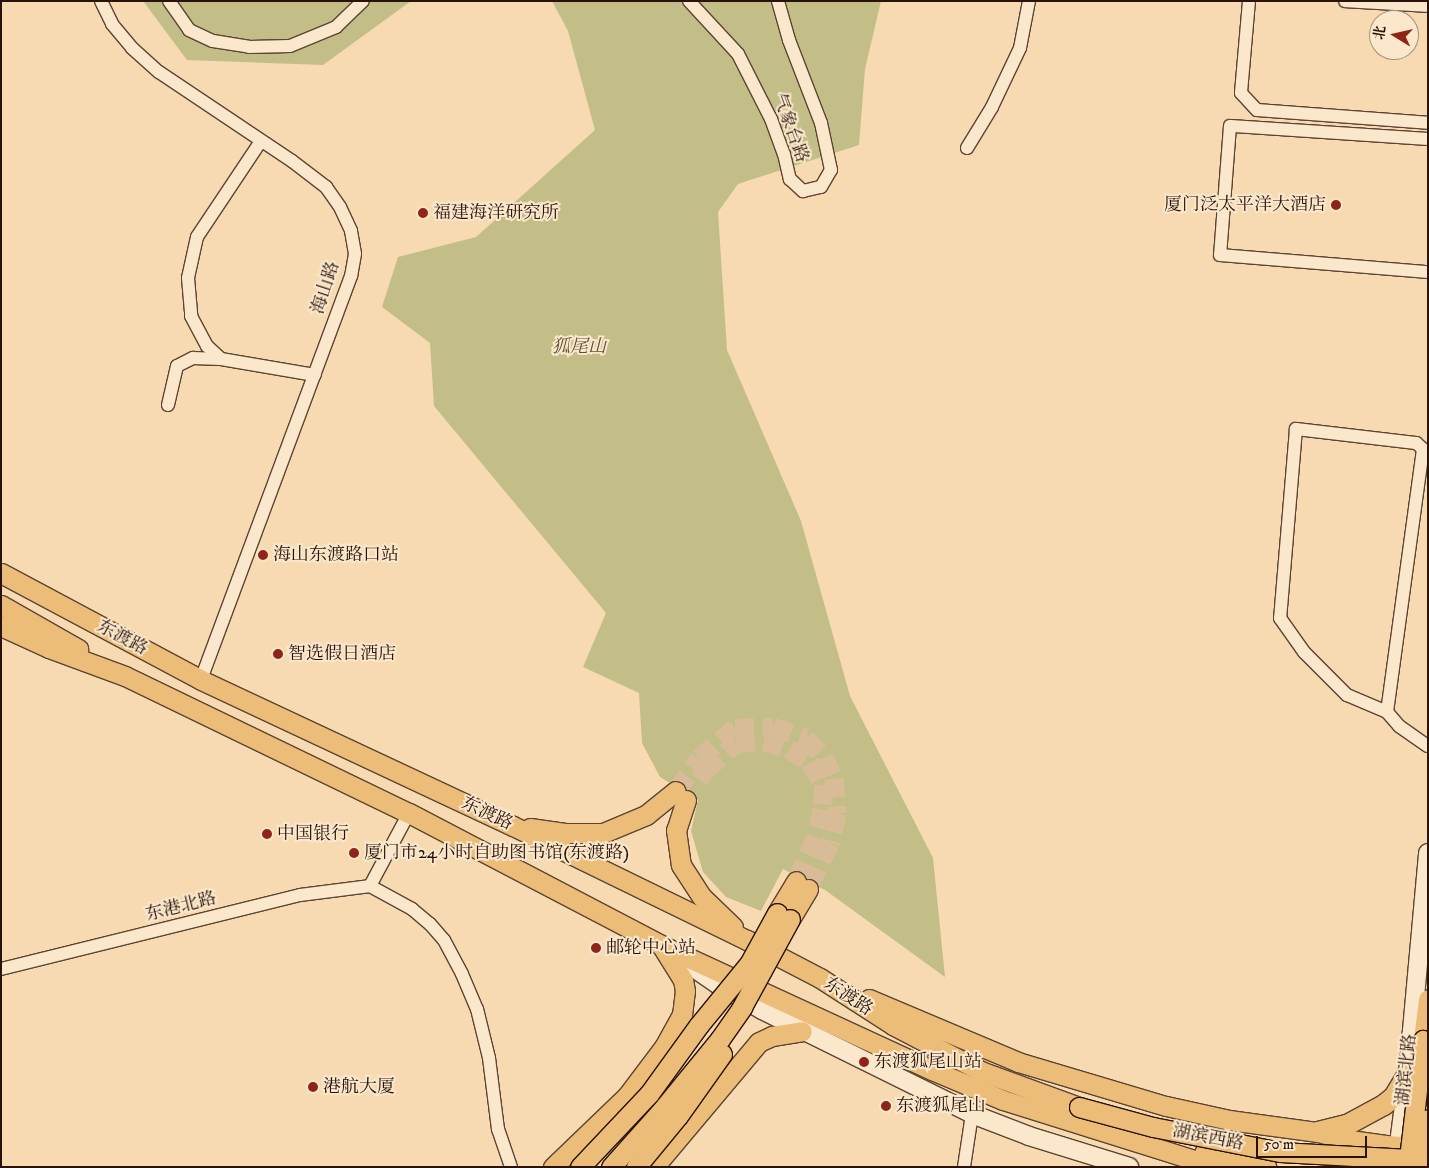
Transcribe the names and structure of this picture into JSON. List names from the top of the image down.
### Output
{
  "streets": {
    "main road": ["东渡路", "湖滨北路", "湖滨西路"],
    "street": ["气象台路", "海山路", "东港北路"]
  },
  "crossings": [
    ["海山路", "东渡路"],
    ["东渡路", "湖滨西路"]
  ],
  "parks": ["狐尾山"],
  "places": [
    "厦门泛太平洋大酒店",
    "福建海洋研究所",
    "海山东渡路口站",
    "智选假日酒店",
    "中国银行",
    "厦门市24小时自助图书馆(东渡路)",
    "邮轮中心站",
    "东渡狐尾山站",
    "港航大厦",
    "东渡狐尾山"
  ],
  "scale_bar": "50 m",
  "north": "left"
}
